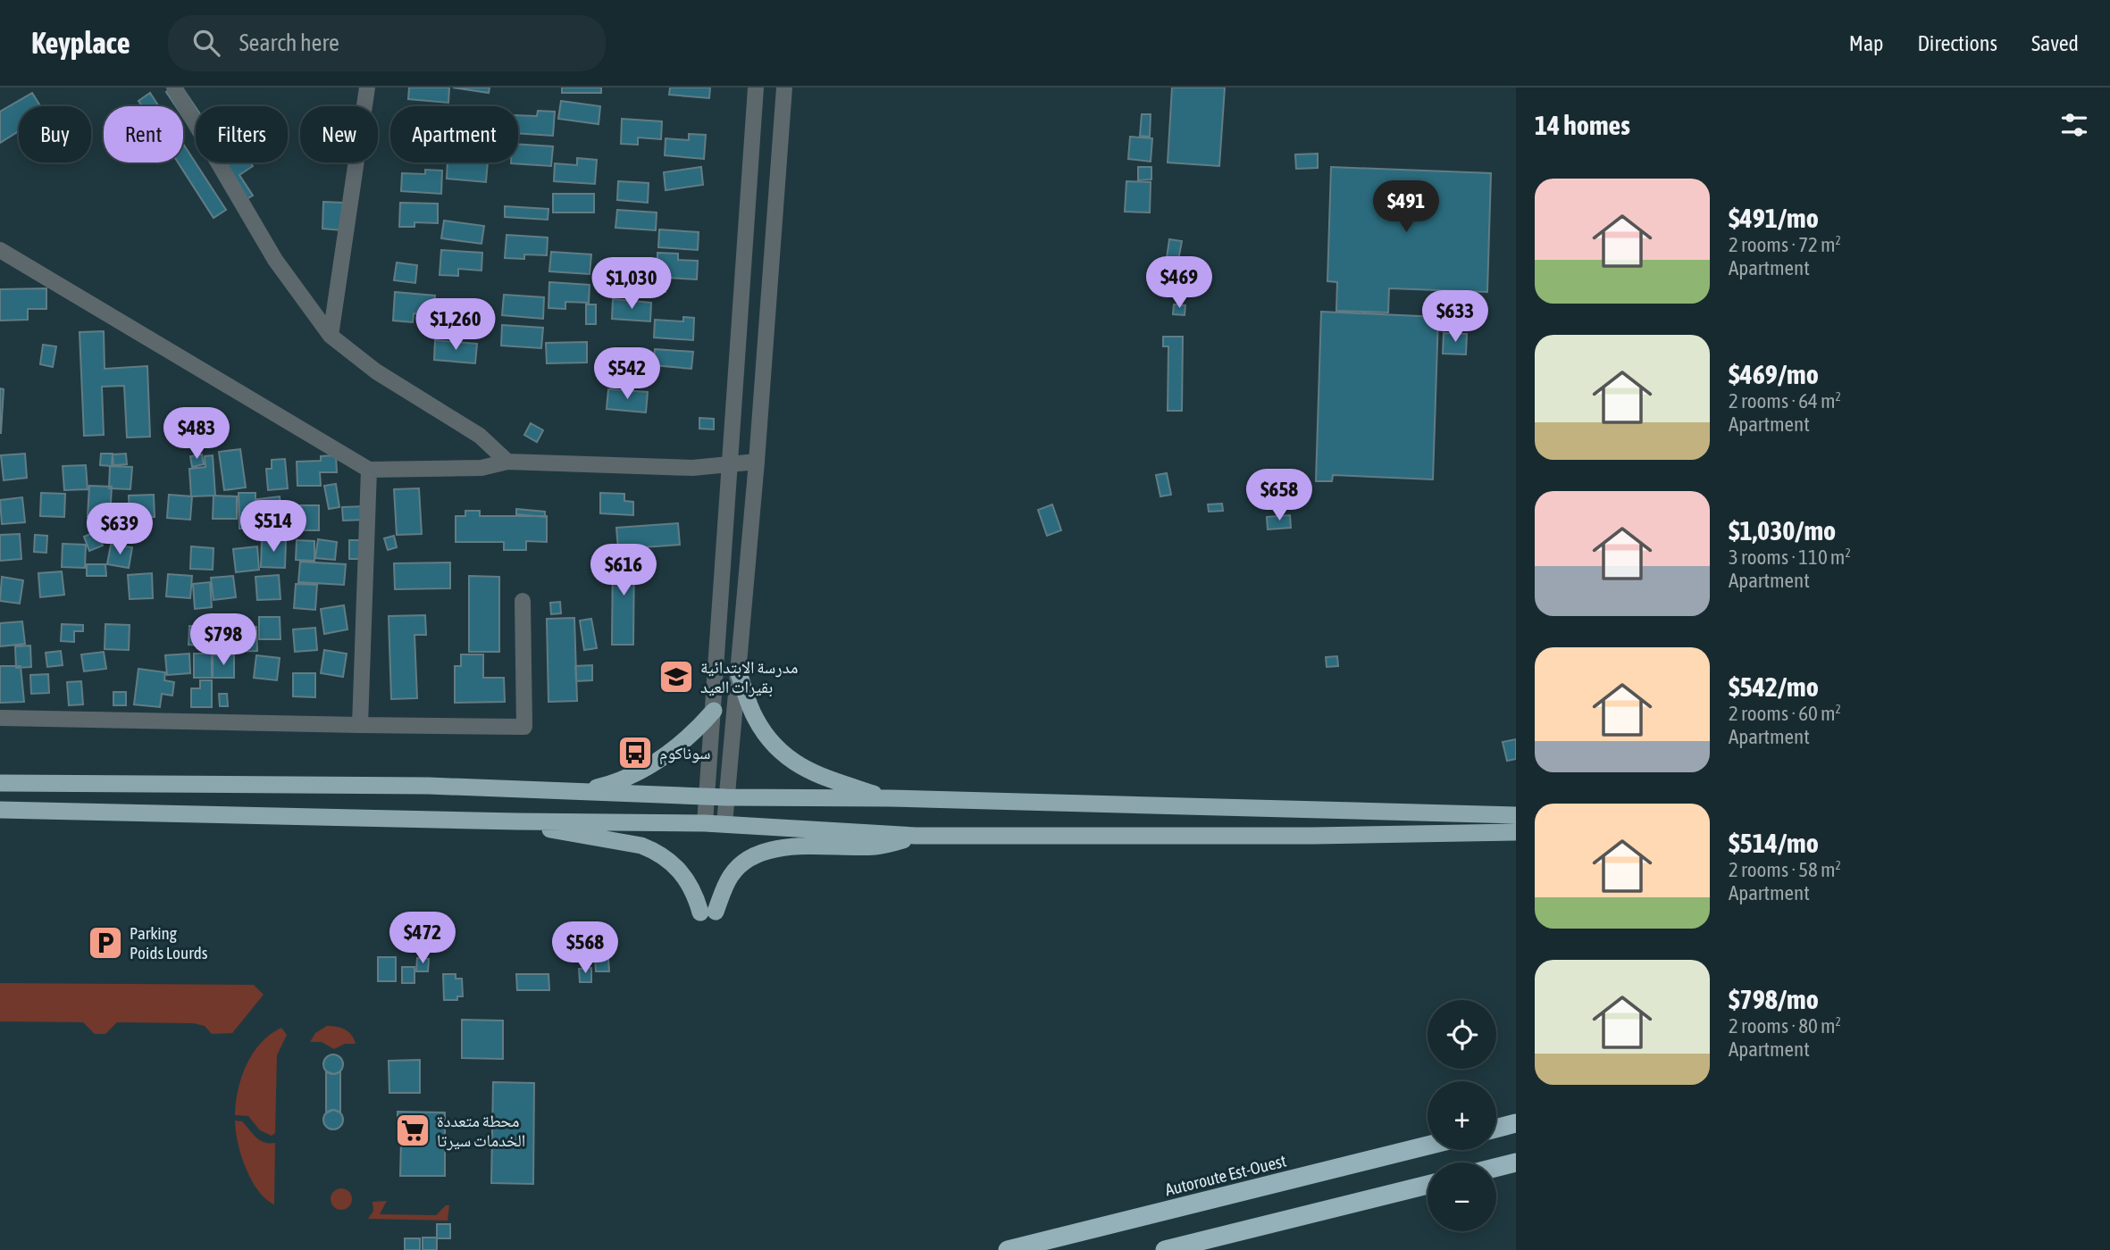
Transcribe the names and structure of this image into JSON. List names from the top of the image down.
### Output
{
  "streets": {
    "highway": ["Autoroute Est-Ouest"]
  },
  "places": {
    "school or university": ["مدرسة الابتدائية بقيرات العيد"],
    "bus stop": ["سوناكوم"],
    "parking": ["Parking Poids Lourds"],
    "supermarket": ["محطة متعددة الخدمات سيرتا"]
  },
  "page": {
    "header": "Keyplace",
    "search": "Search here",
    "nav": ["Map", "Directions", "Saved"],
    "heading": "14 homes",
    "chip": [
      "Buy",
      "Rent",
      "Filters",
      "New",
      "Apartment"
    ],
    "list": [
      {
        "name": "$491/mo",
        "note": "2 rooms · 72 m² · Apartment"
      },
      {
        "name": "$469/mo",
        "note": "2 rooms · 64 m² · Apartment"
      },
      {
        "name": "$1,030/mo",
        "note": "3 rooms · 110 m² · Apartment"
      },
      {
        "name": "$542/mo",
        "note": "2 rooms · 60 m² · Apartment"
      },
      {
        "name": "$514/mo",
        "note": "2 rooms · 58 m² · Apartment"
      },
      {
        "name": "$798/mo",
        "note": "2 rooms · 80 m² · Apartment"
      }
    ],
    "price": [
      "$491",
      "$469",
      "$1,030",
      "$633",
      "$1,260",
      "$542",
      "$483",
      "$658",
      "$514",
      "$639",
      "$616",
      "$798",
      "$472",
      "$568"
    ],
    "map_buttons": ["+", "−"]
  }
}
